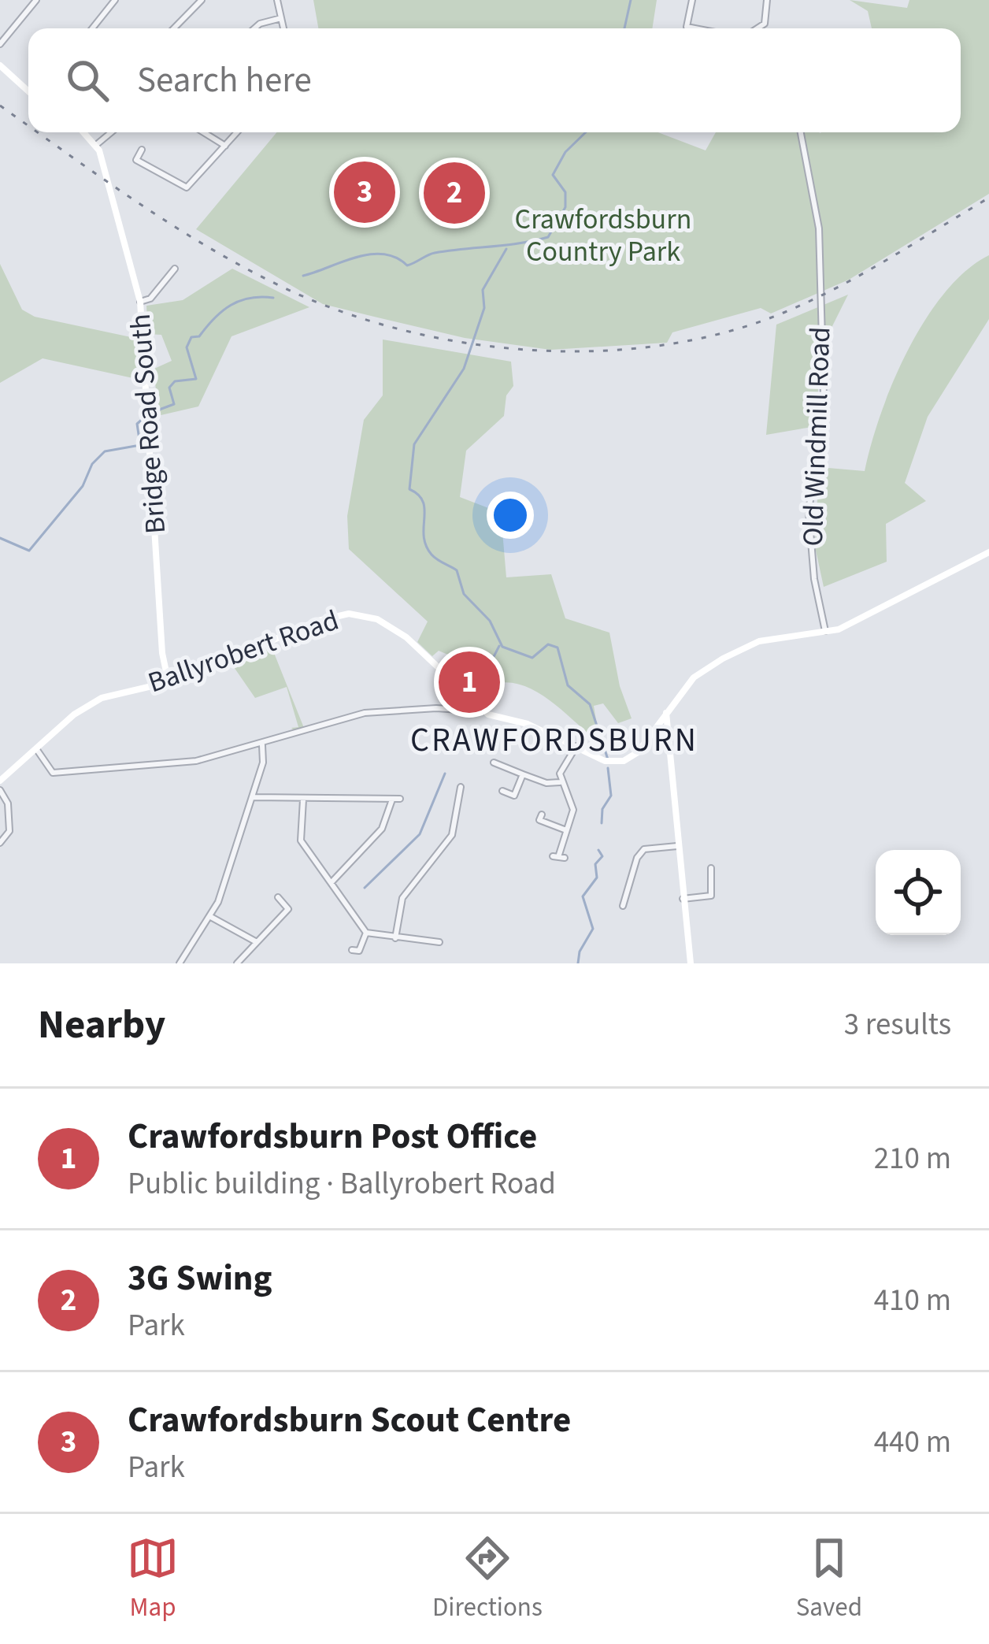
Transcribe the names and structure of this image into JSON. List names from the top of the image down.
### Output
{
  "streets": {
    "main road": ["Bridge Road South", "Ballyrobert Road"],
    "street": ["Old Windmill Road"]
  },
  "crossings": [
    ["Bridge Road South", "Ballyrobert Road"]
  ],
  "districts": ["CRAWFORDSBURN"],
  "parks": ["Crawfordsburn Country Park"],
  "page": {
    "search": "Search here",
    "pins": ["3", "2", "1"],
    "heading": ["Nearby", "3 results"],
    "list": [
      {
        "mark": "1",
        "name": "Crawfordsburn Post Office",
        "note": "Public building · Ballyrobert Road",
        "value": "210 m"
      },
      {
        "mark": "2",
        "name": "3G Swing",
        "note": "Park",
        "value": "410 m"
      },
      {
        "mark": "3",
        "name": "Crawfordsburn Scout Centre",
        "note": "Park",
        "value": "440 m"
      }
    ],
    "nav": ["Map", "Directions", "Saved"]
  }
}
